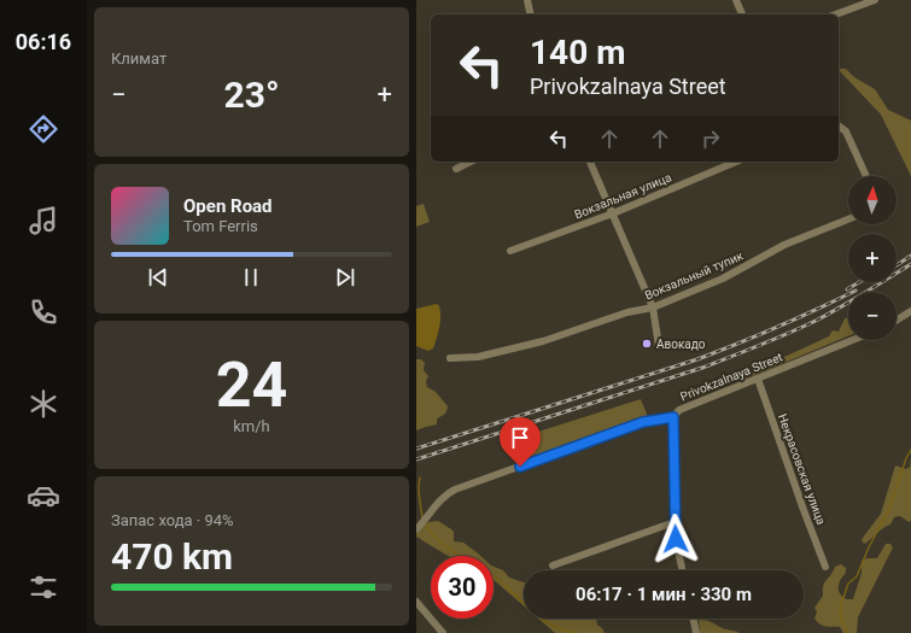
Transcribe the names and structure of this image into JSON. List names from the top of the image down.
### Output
{
  "streets": {
    "street": [
      "Вокзальная улица",
      "Вокзальный тупик",
      "Privokzalnaya Street",
      "Некрасовская улица"
    ]
  },
  "crossings": [
    ["Privokzalnaya Street", "Некрасовская улица"]
  ],
  "places": ["Авокадо"],
  "north": "top",
  "page": {
    "tabs": "06:16",
    "tile": [
      "Климат",
      ["24", "km/h"],
      ["Запас хода · 94%", "470 km"]
    ],
    "turn": ["140 m", "Privokzalnaya Street"],
    "heat": ["−", "23°", "+"],
    "map_buttons": ["+", "−"],
    "song": ["Open Road", "Tom Ferris"],
    "limit": "30",
    "trip": "06:17 · 1 мин · 330 m"
  }
}
